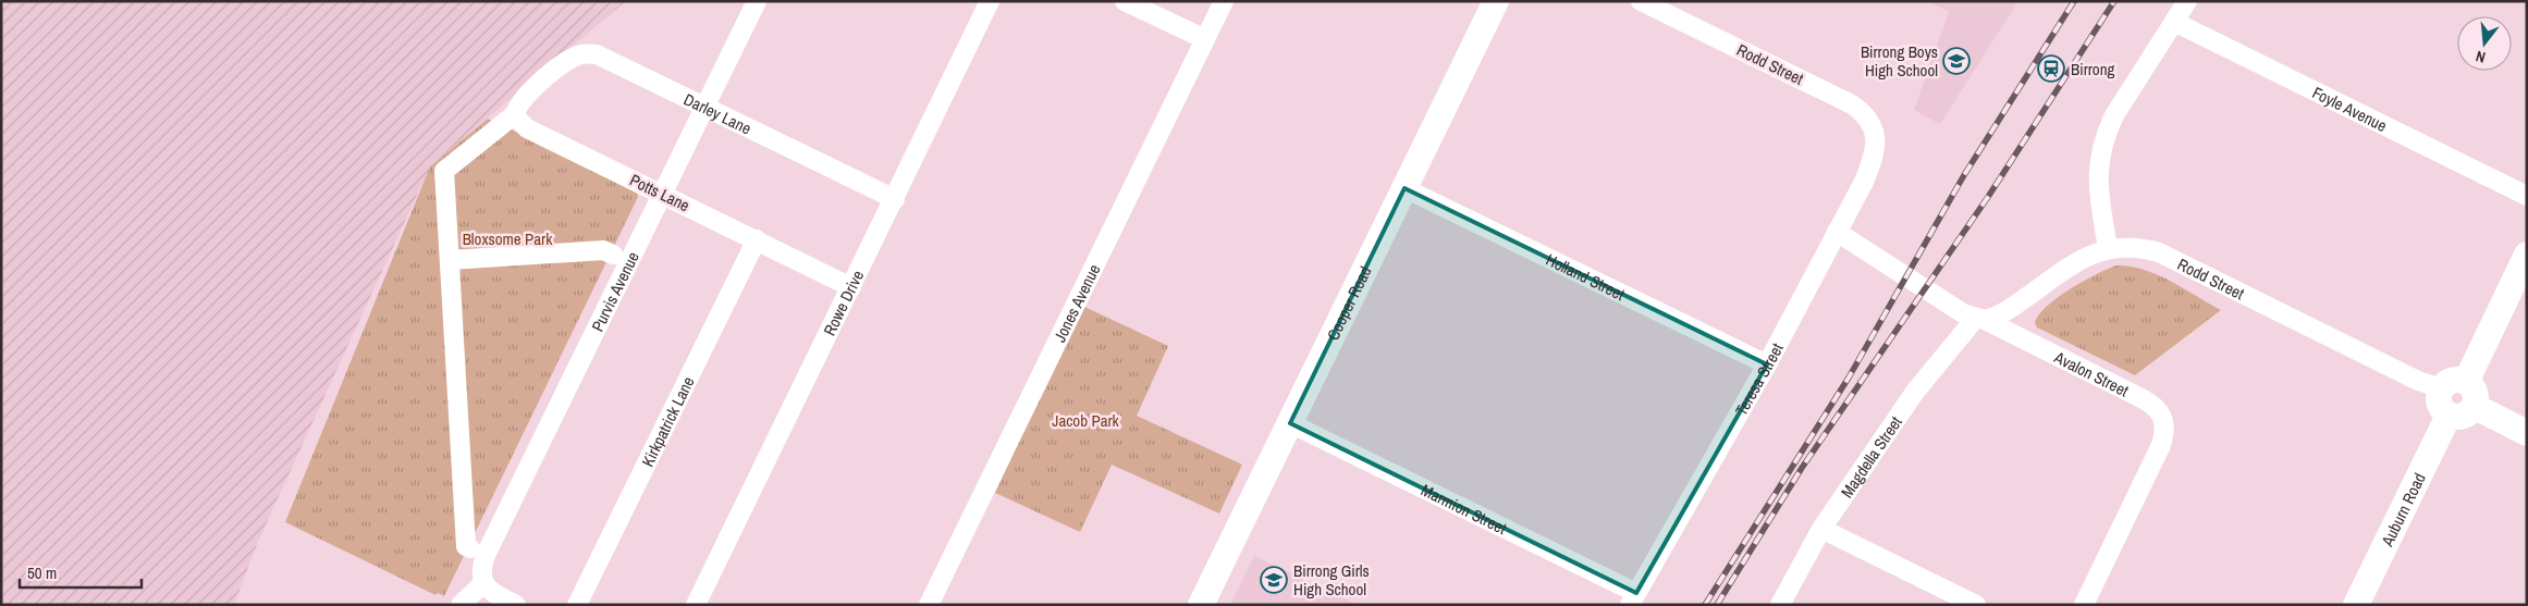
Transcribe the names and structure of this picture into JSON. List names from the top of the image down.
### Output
{
  "streets": {
    "street": [
      "Rodd Street",
      "Foyle Avenue",
      "Darley Lane",
      "Potts Lane",
      "Holland Street",
      "Purvis Avenue",
      "Jones Avenue",
      "Rowe Drive",
      "Cooper Road",
      "Avalon Street",
      "Teresa Street",
      "Kirkpatrick Lane",
      "Magdella Street",
      "Marmion Street",
      "Auburn Road"
    ]
  },
  "crossings": [
    ["Rodd Street", "Avalon Street"],
    ["Rodd Street", "Teresa Street"],
    ["Rodd Street", "Magdella Street"],
    ["Rodd Street", "Auburn Road"],
    ["Darley Lane", "Potts Lane"],
    ["Darley Lane", "Purvis Avenue"],
    ["Darley Lane", "Rowe Drive"],
    ["Potts Lane", "Purvis Avenue"],
    ["Potts Lane", "Rowe Drive"],
    ["Potts Lane", "Kirkpatrick Lane"],
    ["Holland Street", "Cooper Road"],
    ["Holland Street", "Teresa Street"],
    ["Cooper Road", "Marmion Street"],
    ["Avalon Street", "Teresa Street"],
    ["Avalon Street", "Magdella Street"],
    ["Teresa Street", "Marmion Street"]
  ],
  "parks": ["Bloxsome Park", "Jacob Park"],
  "places": {
    "school or university": ["Birrong Boys High School", "Birrong Girls High School"],
    "station": ["Birrong"]
  },
  "scale_bar": "50 m",
  "north": "bottom"
}
